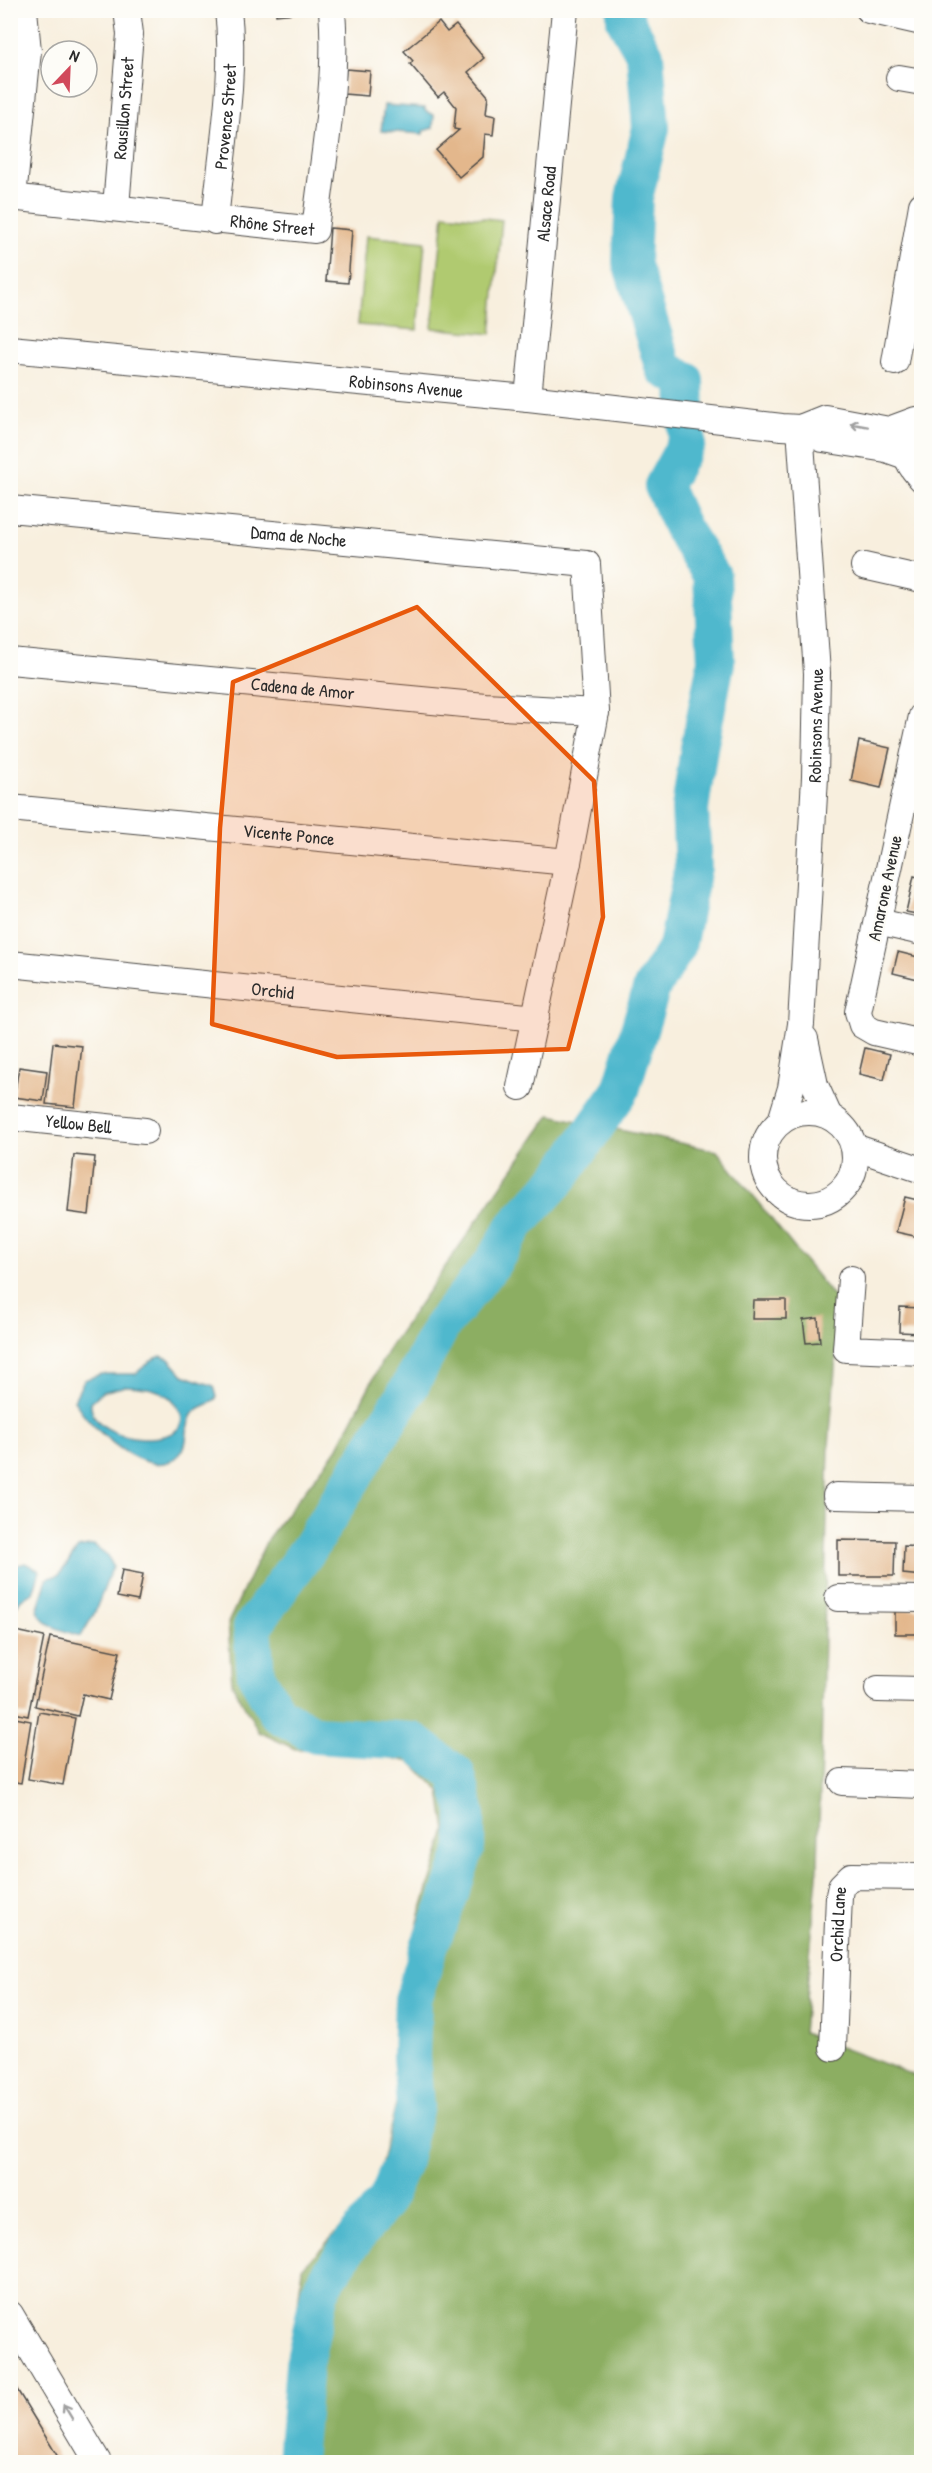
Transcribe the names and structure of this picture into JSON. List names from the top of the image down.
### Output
{
  "streets": {
    "street": [
      "Rousillon Street",
      "Provence Street",
      "Alsace Road",
      "Rhône Street",
      "Robinsons Avenue",
      "Dama de Noche",
      "Cadena de Amor",
      "Vicente Ponce",
      "Amarone Avenue",
      "Orchid",
      "Yellow Bell",
      "Orchid Lane"
    ]
  },
  "crossings": [
    ["Rousillon Street", "Rhône Street"],
    ["Provence Street", "Rhône Street"],
    ["Alsace Road", "Robinsons Avenue"],
    ["Dama de Noche", "Cadena de Amor"]
  ],
  "north": "top right"
}
